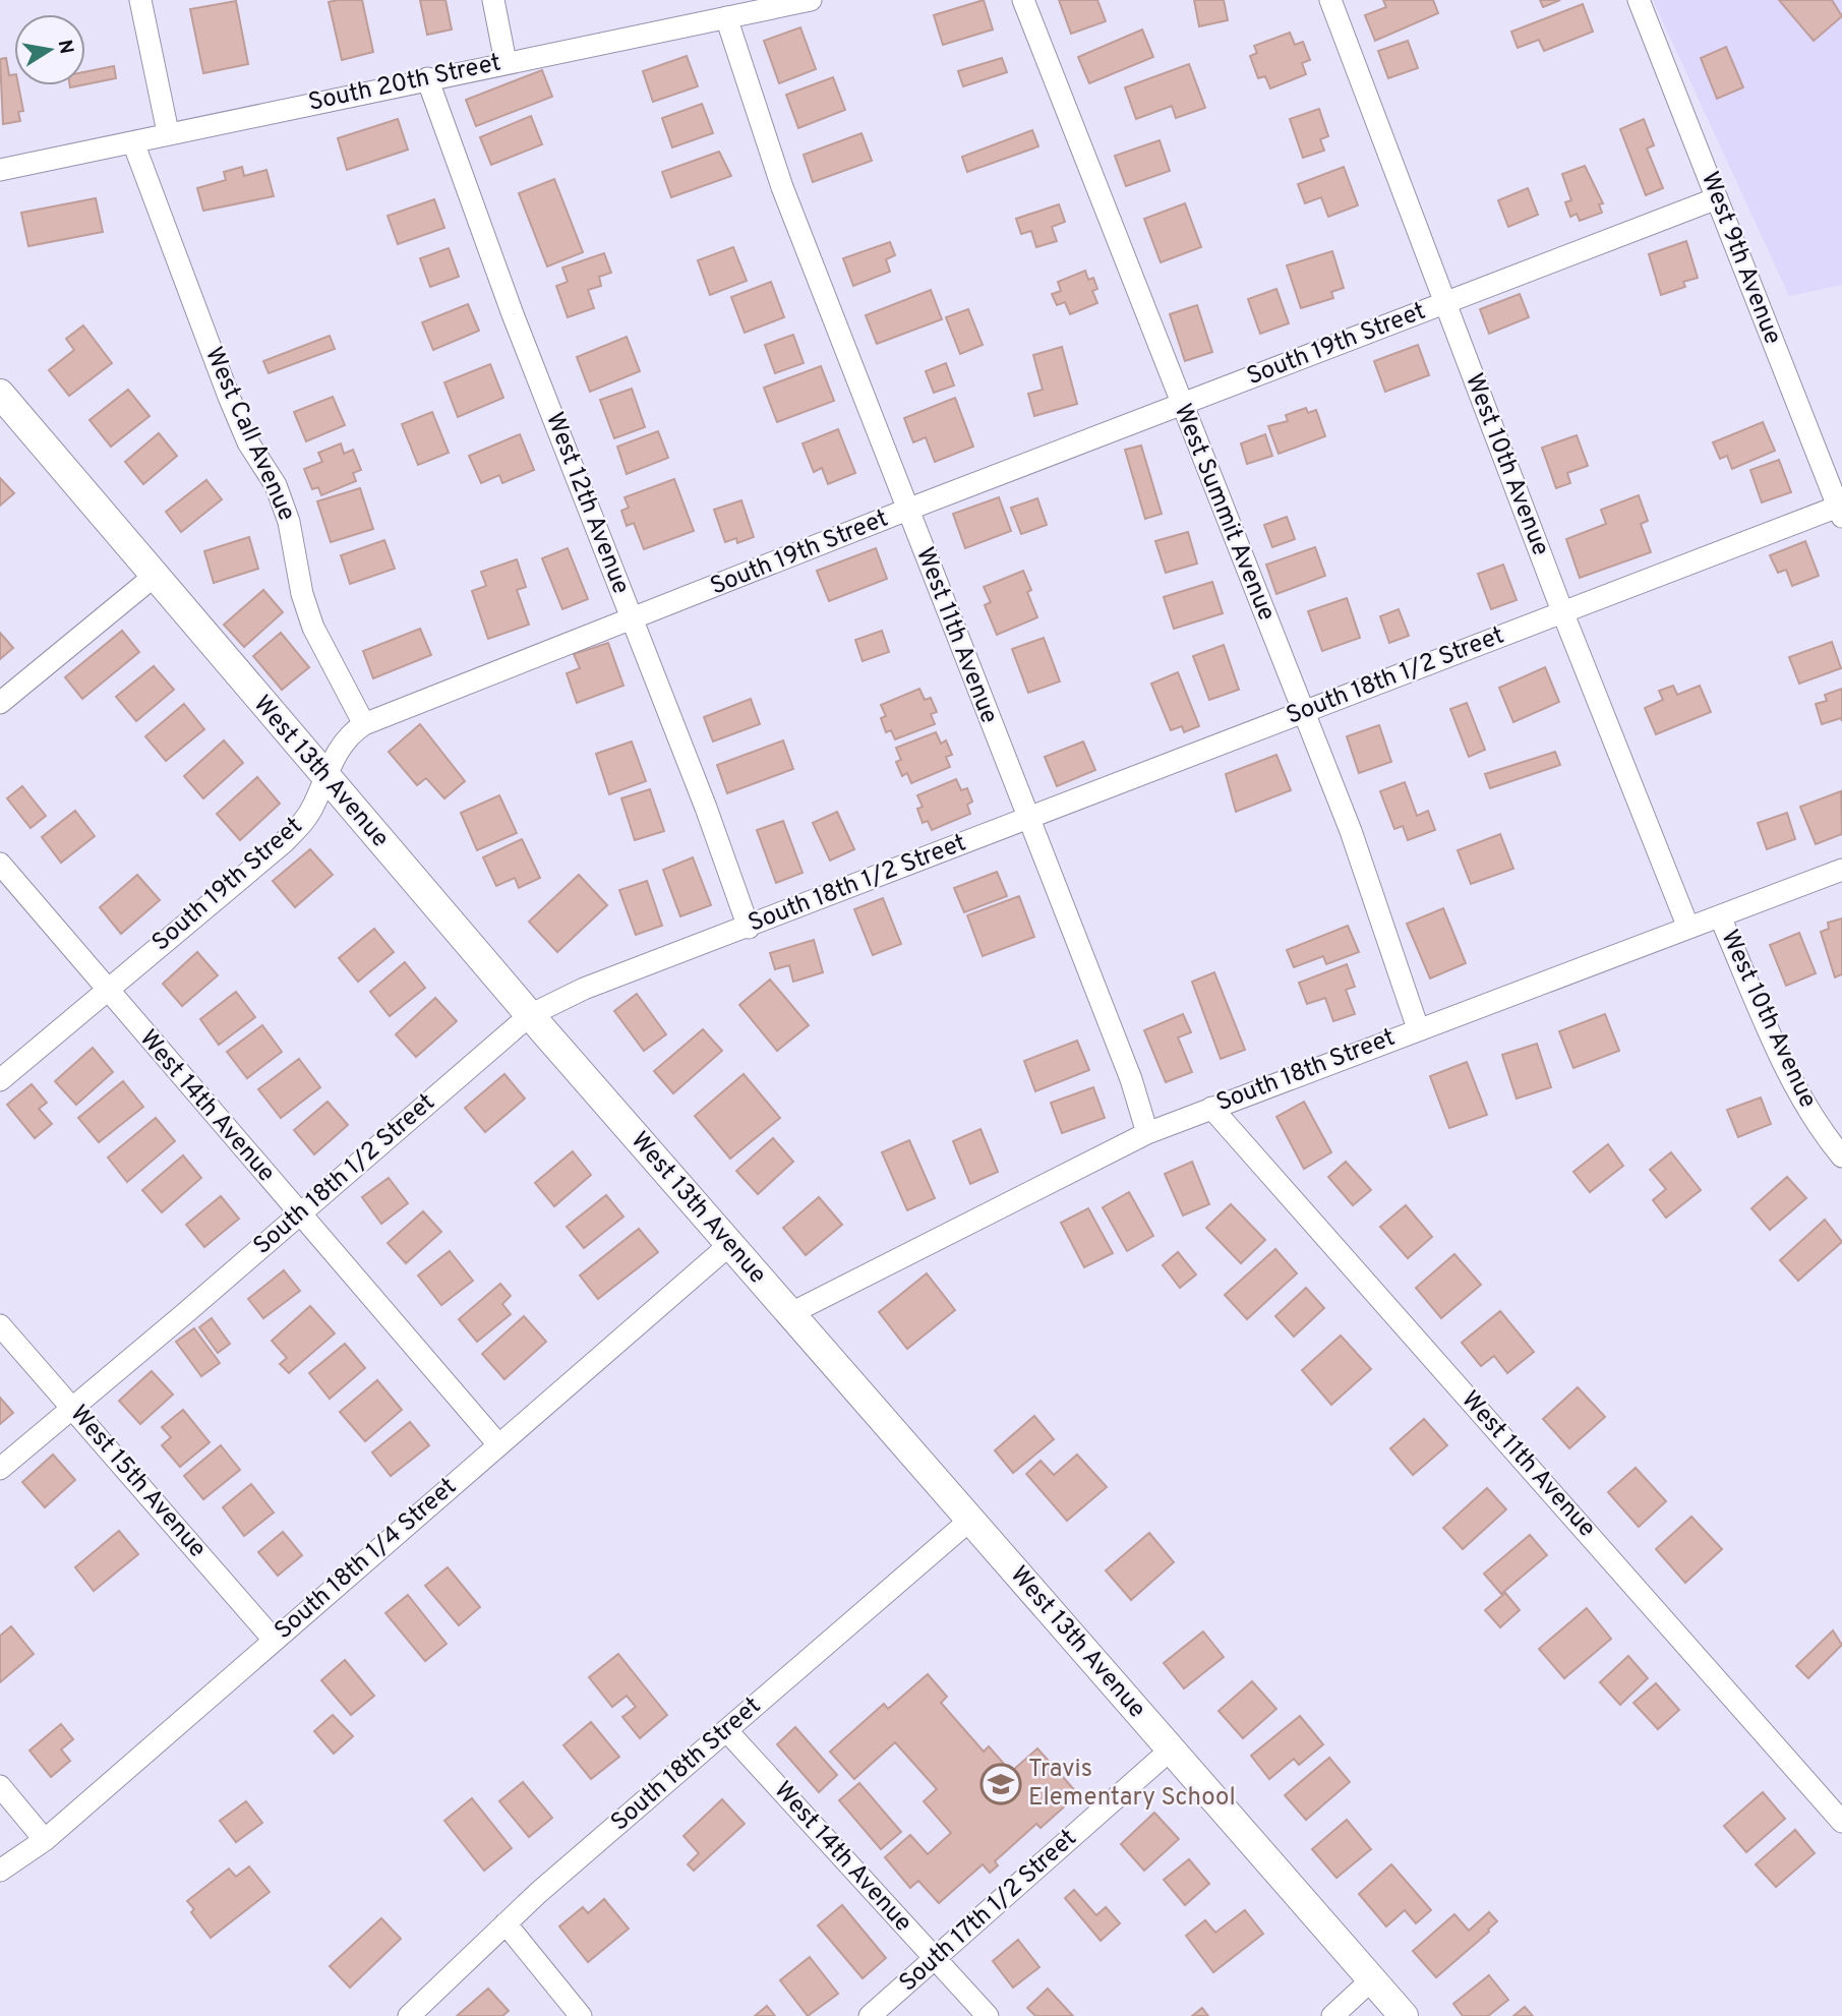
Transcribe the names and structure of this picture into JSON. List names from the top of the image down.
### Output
{
  "streets": {
    "street": [
      "South 20th Street",
      "West 9th Avenue",
      "South 19th Street",
      "West Call Avenue",
      "West 10th Avenue",
      "West 12th Avenue",
      "West Summit Avenue",
      "West 11th Avenue",
      "South 18th 1/2 Street",
      "West 13th Avenue",
      "South 18th Street",
      "West 14th Avenue",
      "West 15th Avenue",
      "South 18th 1/4 Street",
      "South 17th 1/2 Street"
    ]
  },
  "crossings": [
    ["South 20th Street", "West Call Avenue"],
    ["South 20th Street", "West 12th Avenue"],
    ["South 20th Street", "West 11th Avenue"],
    ["West 9th Avenue", "South 19th Street"],
    ["West 9th Avenue", "South 18th 1/2 Street"],
    ["South 19th Street", "West Call Avenue"],
    ["South 19th Street", "West 10th Avenue"],
    ["South 19th Street", "West 12th Avenue"],
    ["South 19th Street", "West Summit Avenue"],
    ["South 19th Street", "West 11th Avenue"],
    ["South 19th Street", "West 13th Avenue"],
    ["South 19th Street", "West 14th Avenue"],
    ["West 10th Avenue", "South 18th 1/2 Street"],
    ["West 10th Avenue", "South 18th Street"],
    ["West 12th Avenue", "South 18th 1/2 Street"],
    ["West Summit Avenue", "South 18th 1/2 Street"],
    ["West Summit Avenue", "South 18th Street"],
    ["West 11th Avenue", "South 18th 1/2 Street"],
    ["West 11th Avenue", "South 18th Street"],
    ["South 18th 1/2 Street", "West 13th Avenue"],
    ["South 18th 1/2 Street", "West 14th Avenue"],
    ["South 18th 1/2 Street", "West 15th Avenue"],
    ["West 13th Avenue", "South 18th Street"],
    ["West 13th Avenue", "South 18th 1/4 Street"],
    ["West 13th Avenue", "South 17th 1/2 Street"],
    ["South 18th Street", "West 14th Avenue"],
    ["West 14th Avenue", "South 18th 1/4 Street"],
    ["West 14th Avenue", "South 17th 1/2 Street"],
    ["West 15th Avenue", "South 18th 1/4 Street"]
  ],
  "places": {
    "school or university": ["Travis Elementary School"]
  },
  "north": "right"
}
